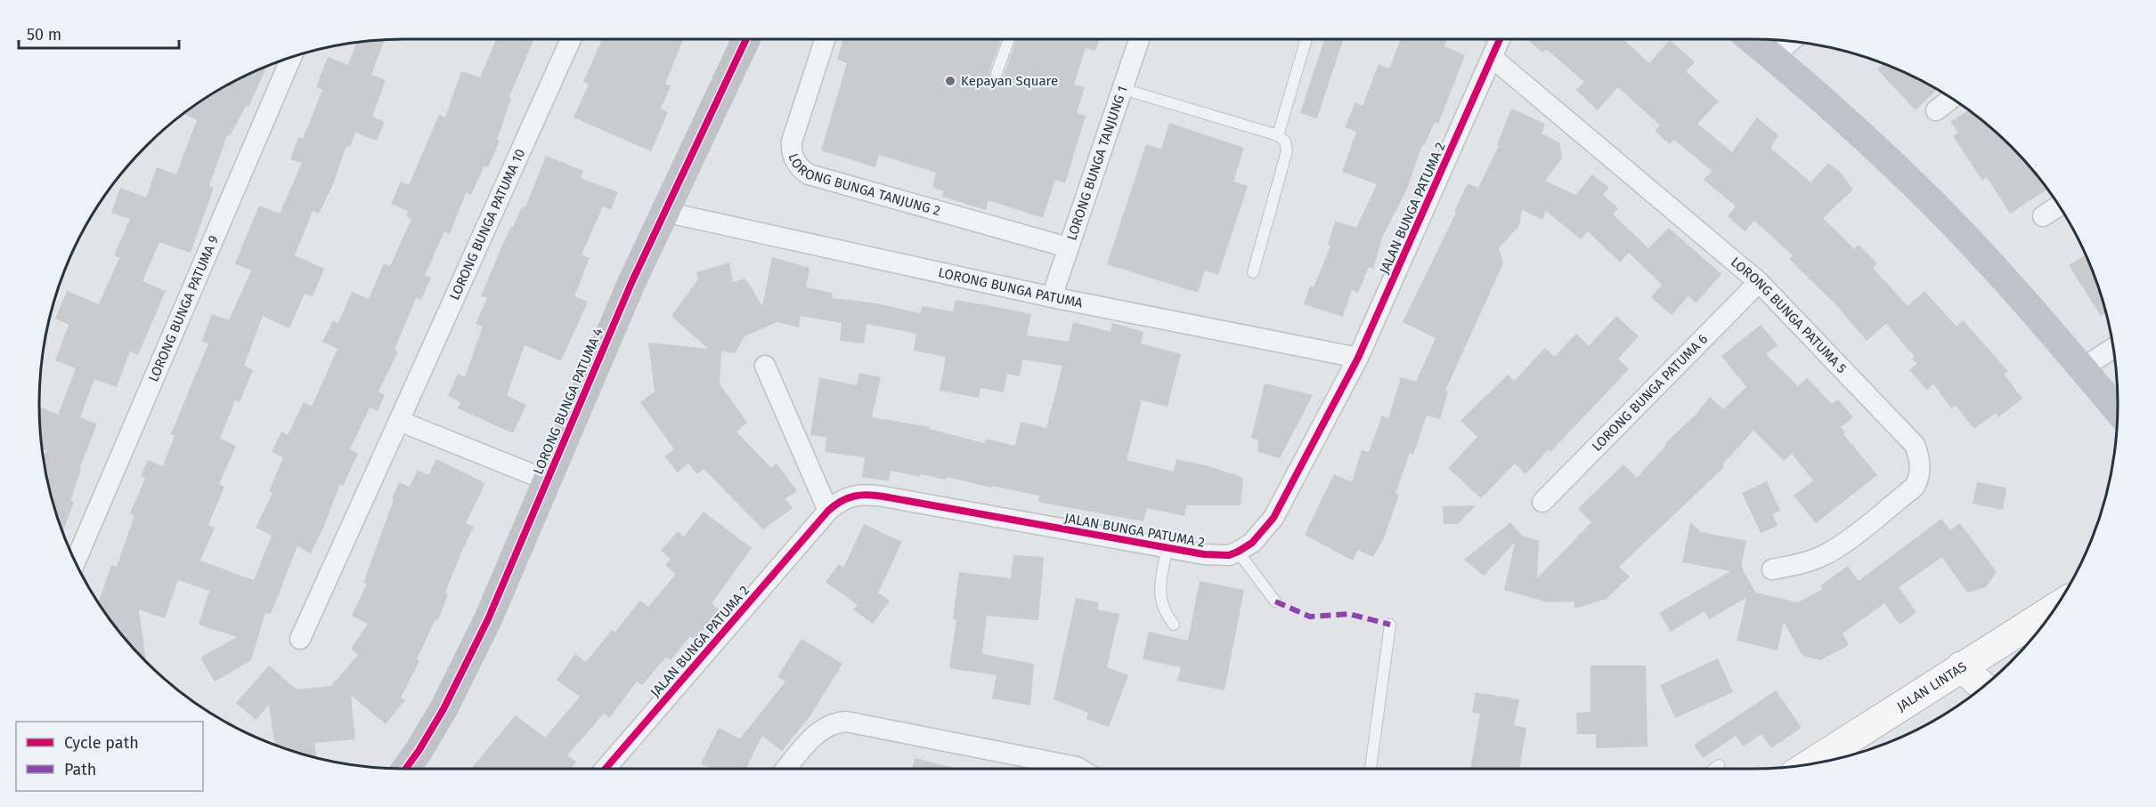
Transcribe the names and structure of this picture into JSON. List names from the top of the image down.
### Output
{
  "streets": {
    "highway": ["JALAN LINTAS"],
    "street": [
      "LORONG BUNGA TANJUNG 1",
      "LORONG BUNGA TANJUNG 2",
      "JALAN BUNGA PATUMA 2",
      "LORONG BUNGA PATUMA 10",
      "LORONG BUNGA PATUMA",
      "LORONG BUNGA PATUMA 9",
      "LORONG BUNGA PATUMA 5",
      "LORONG BUNGA PATUMA 6",
      "LORONG BUNGA PATUMA 4"
    ]
  },
  "crossings": [
    ["LORONG BUNGA TANJUNG 1", "LORONG BUNGA TANJUNG 2"],
    ["LORONG BUNGA TANJUNG 1", "LORONG BUNGA PATUMA"],
    ["JALAN BUNGA PATUMA 2", "LORONG BUNGA PATUMA"],
    ["JALAN BUNGA PATUMA 2", "LORONG BUNGA PATUMA 5"],
    ["LORONG BUNGA PATUMA", "LORONG BUNGA PATUMA 4"],
    ["LORONG BUNGA PATUMA 5", "LORONG BUNGA PATUMA 6"]
  ],
  "places": ["Kepayan Square"],
  "legend": ["Cycle path", "Path"],
  "scale_bar": "50 m"
}
